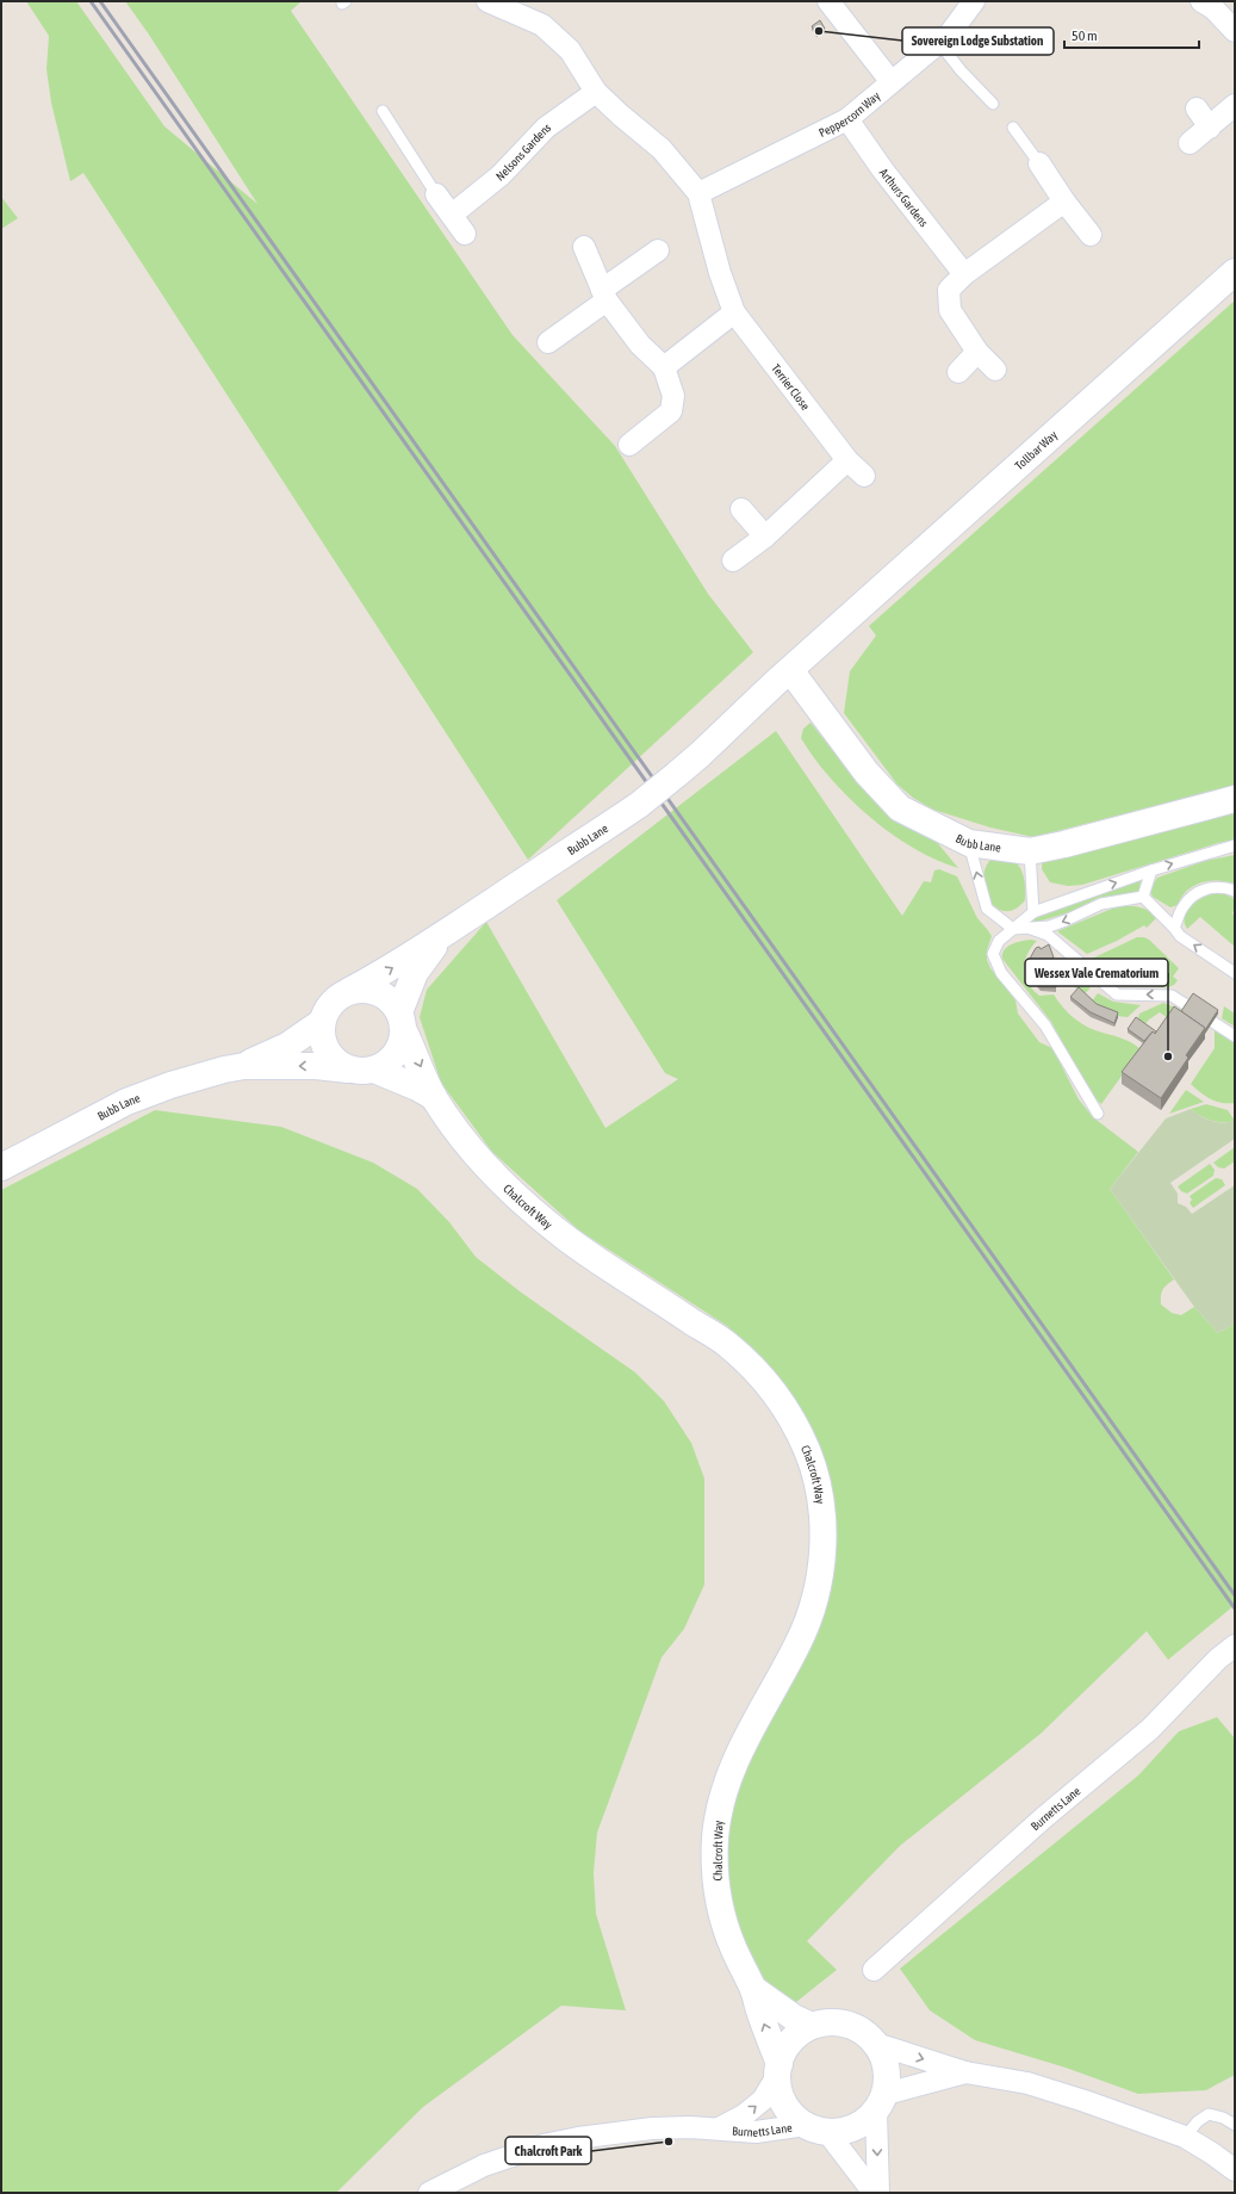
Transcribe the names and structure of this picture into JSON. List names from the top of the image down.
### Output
{
  "streets": {
    "street": [
      "Peppercorn Way",
      "Nelsons Gardens",
      "Arthurs Gardens",
      "Terrier Close",
      "Tollbar Way",
      "Bubb Lane",
      "Chalcroft Way",
      "Burnetts Lane"
    ]
  },
  "crossings": [
    ["Peppercorn Way", "Arthurs Gardens"],
    ["Peppercorn Way", "Terrier Close"],
    ["Tollbar Way", "Bubb Lane"],
    ["Bubb Lane", "Chalcroft Way"],
    ["Chalcroft Way", "Burnetts Lane"]
  ],
  "places": ["Sovereign Lodge Substation", "Wessex Vale Crematorium", "Chalcroft Park"],
  "scale_bar": "50 m"
}
